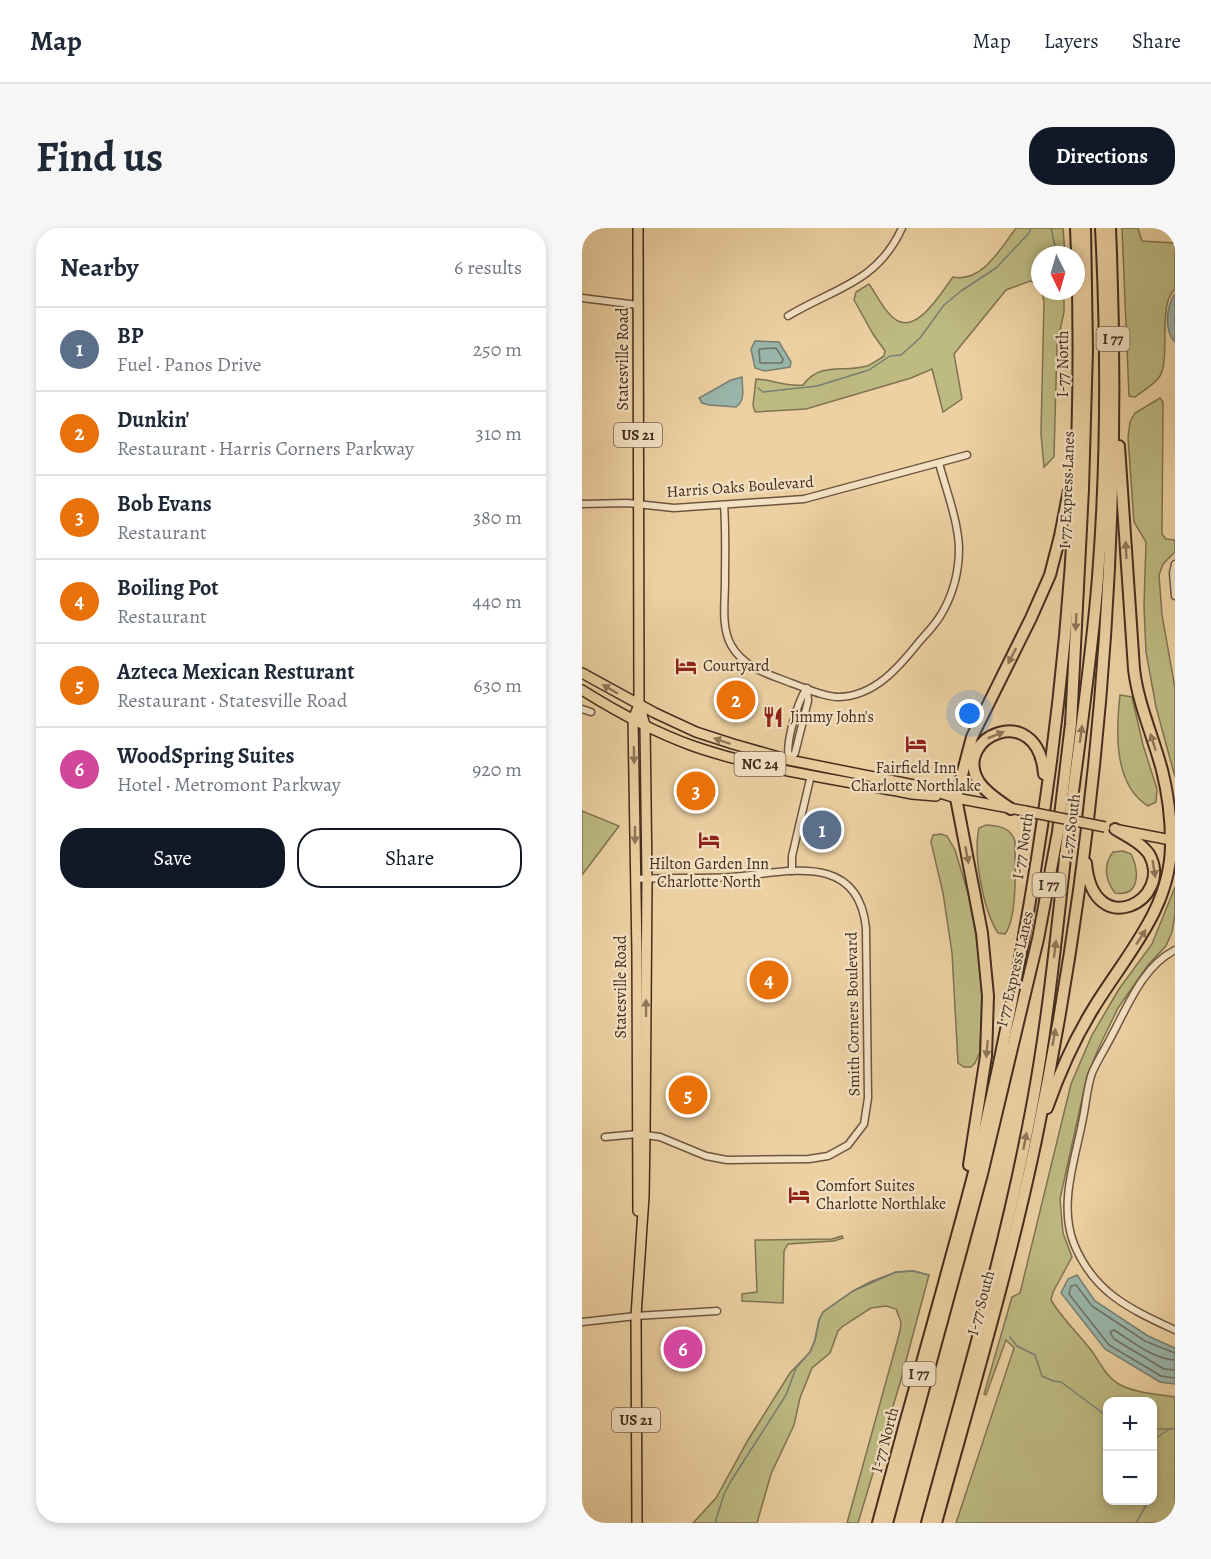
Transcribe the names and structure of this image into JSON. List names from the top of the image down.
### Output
{
  "streets": {
    "highway": [
      "I 77",
      "I-77 North",
      "I 77 Express Lanes",
      "I-77 South"
    ],
    "main road": ["Statesville Road", "US 21", "NC 24"],
    "street": ["Harris Oaks Boulevard", "Smith Corners Boulevard"]
  },
  "crossings": [
    ["Statesville Road", "Harris Oaks Boulevard"],
    ["Statesville Road", "NC 24"],
    ["Statesville Road", "Smith Corners Boulevard"]
  ],
  "places": {
    "hotel": [
      "Courtyard",
      "Fairfield Inn Charlotte Northlake",
      "Hilton Garden Inn Charlotte North",
      "Comfort Suites Charlotte Northlake"
    ],
    "restaurant": ["Jimmy John's"]
  },
  "north": "bottom",
  "page": {
    "header": "Map",
    "nav": ["Map", "Layers", "Share"],
    "buttons": [
      "Directions",
      ["Save", "Share"]
    ],
    "title": "Find us",
    "heading": ["Nearby", "6 results"],
    "list": [
      {
        "mark": "1",
        "name": "BP",
        "note": "Fuel · Panos Drive",
        "value": "250 m"
      },
      {
        "mark": "2",
        "name": "Dunkin'",
        "note": "Restaurant · Harris Corners Parkway",
        "value": "310 m"
      },
      {
        "mark": "3",
        "name": "Bob Evans",
        "note": "Restaurant",
        "value": "380 m"
      },
      {
        "mark": "4",
        "name": "Boiling Pot",
        "note": "Restaurant",
        "value": "440 m"
      },
      {
        "mark": "5",
        "name": "Azteca Mexican Resturant",
        "note": "Restaurant · Statesville Road",
        "value": "630 m"
      },
      {
        "mark": "6",
        "name": "WoodSpring Suites",
        "note": "Hotel · Metromont Parkway",
        "value": "920 m"
      }
    ],
    "pins": [
      "2",
      "3",
      "1",
      "4",
      "5",
      "6"
    ],
    "map_buttons": ["+", "−"]
  }
}
